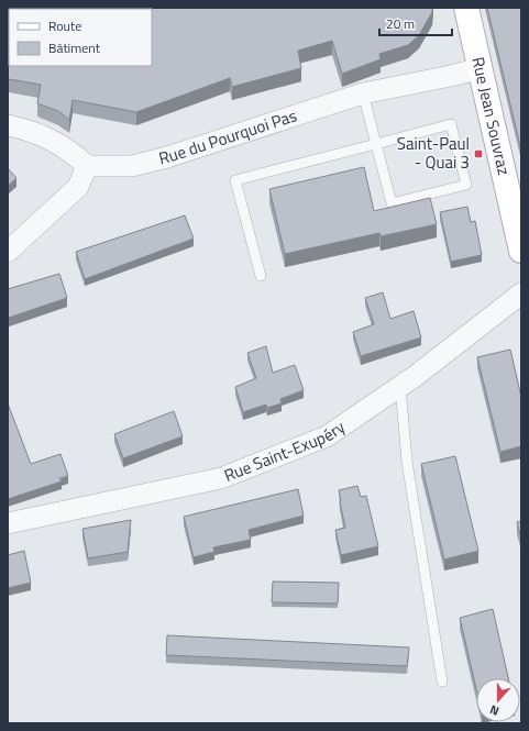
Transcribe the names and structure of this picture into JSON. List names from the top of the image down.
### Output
{
  "streets": {
    "main road": ["Rue Jean Souvraz"],
    "street": ["Rue du Pourquoi Pas", "Rue Saint-Exupéry"]
  },
  "crossings": [
    ["Rue Jean Souvraz", "Rue du Pourquoi Pas"]
  ],
  "places": {
    "transit": ["Saint-Paul - Quai 3"]
  },
  "legend": ["Route", "Bâtiment"],
  "scale_bar": "20 m",
  "north": "bottom"
}
